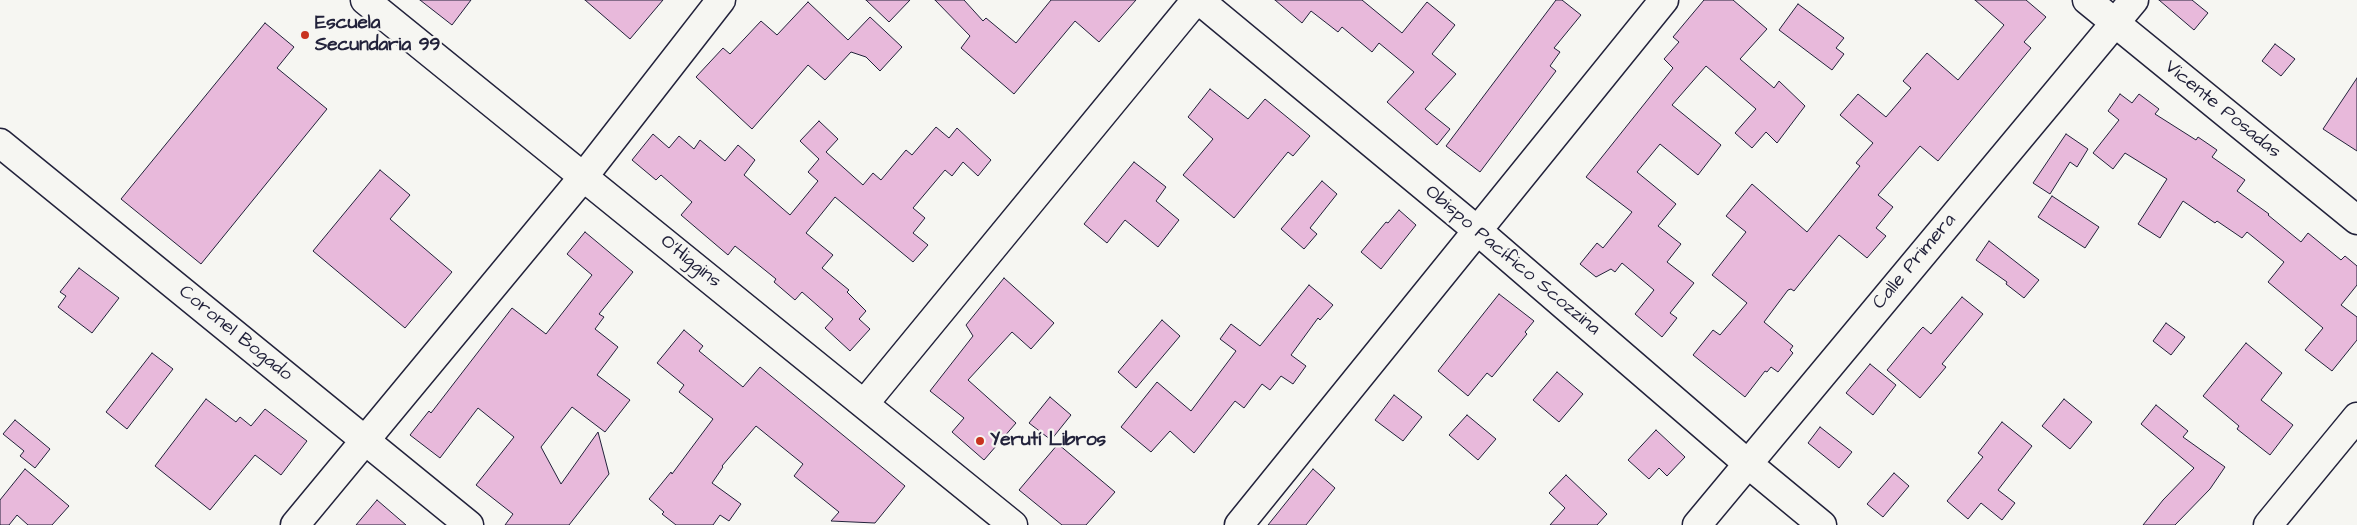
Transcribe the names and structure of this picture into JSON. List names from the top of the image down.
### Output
{
  "streets": {
    "street": [
      "Vicente Posadas",
      "Obispo Pacífico Scozzina",
      "O'Higgins",
      "Calle Primera",
      "Coronel Bogado"
    ]
  },
  "crossings": [
    ["Vicente Posadas", "Calle Primera"],
    ["Obispo Pacífico Scozzina", "Calle Primera"]
  ],
  "places": ["Escuela Secundaria 99", "Yerutí Libros"]
}
